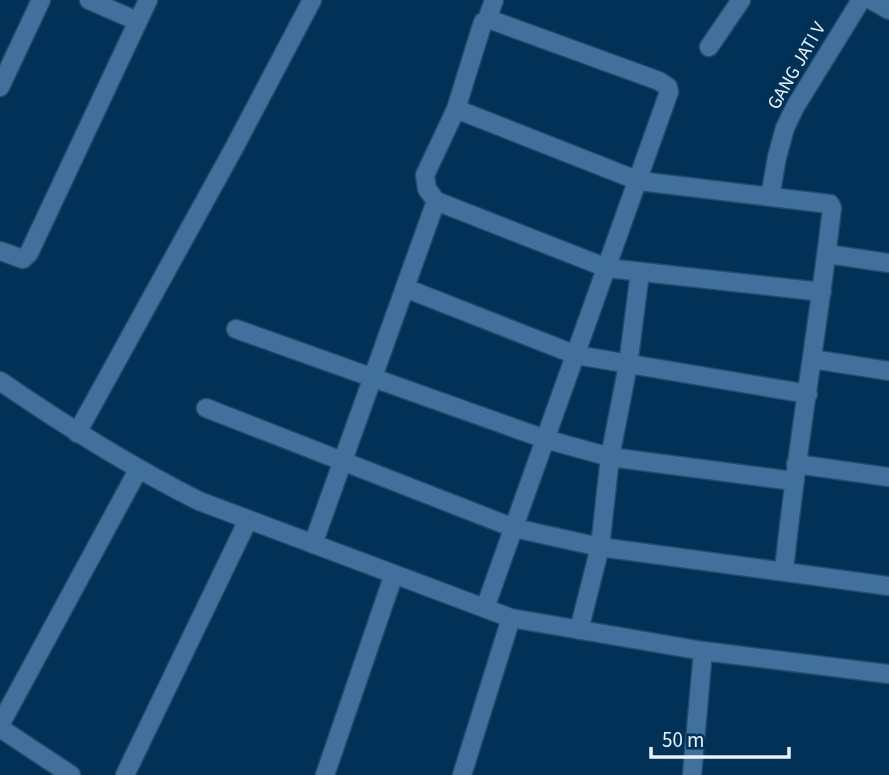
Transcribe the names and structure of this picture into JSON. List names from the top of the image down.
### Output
{
  "streets": {
    "street": ["GANG JATI V"]
  },
  "scale_bar": "50 m"
}
